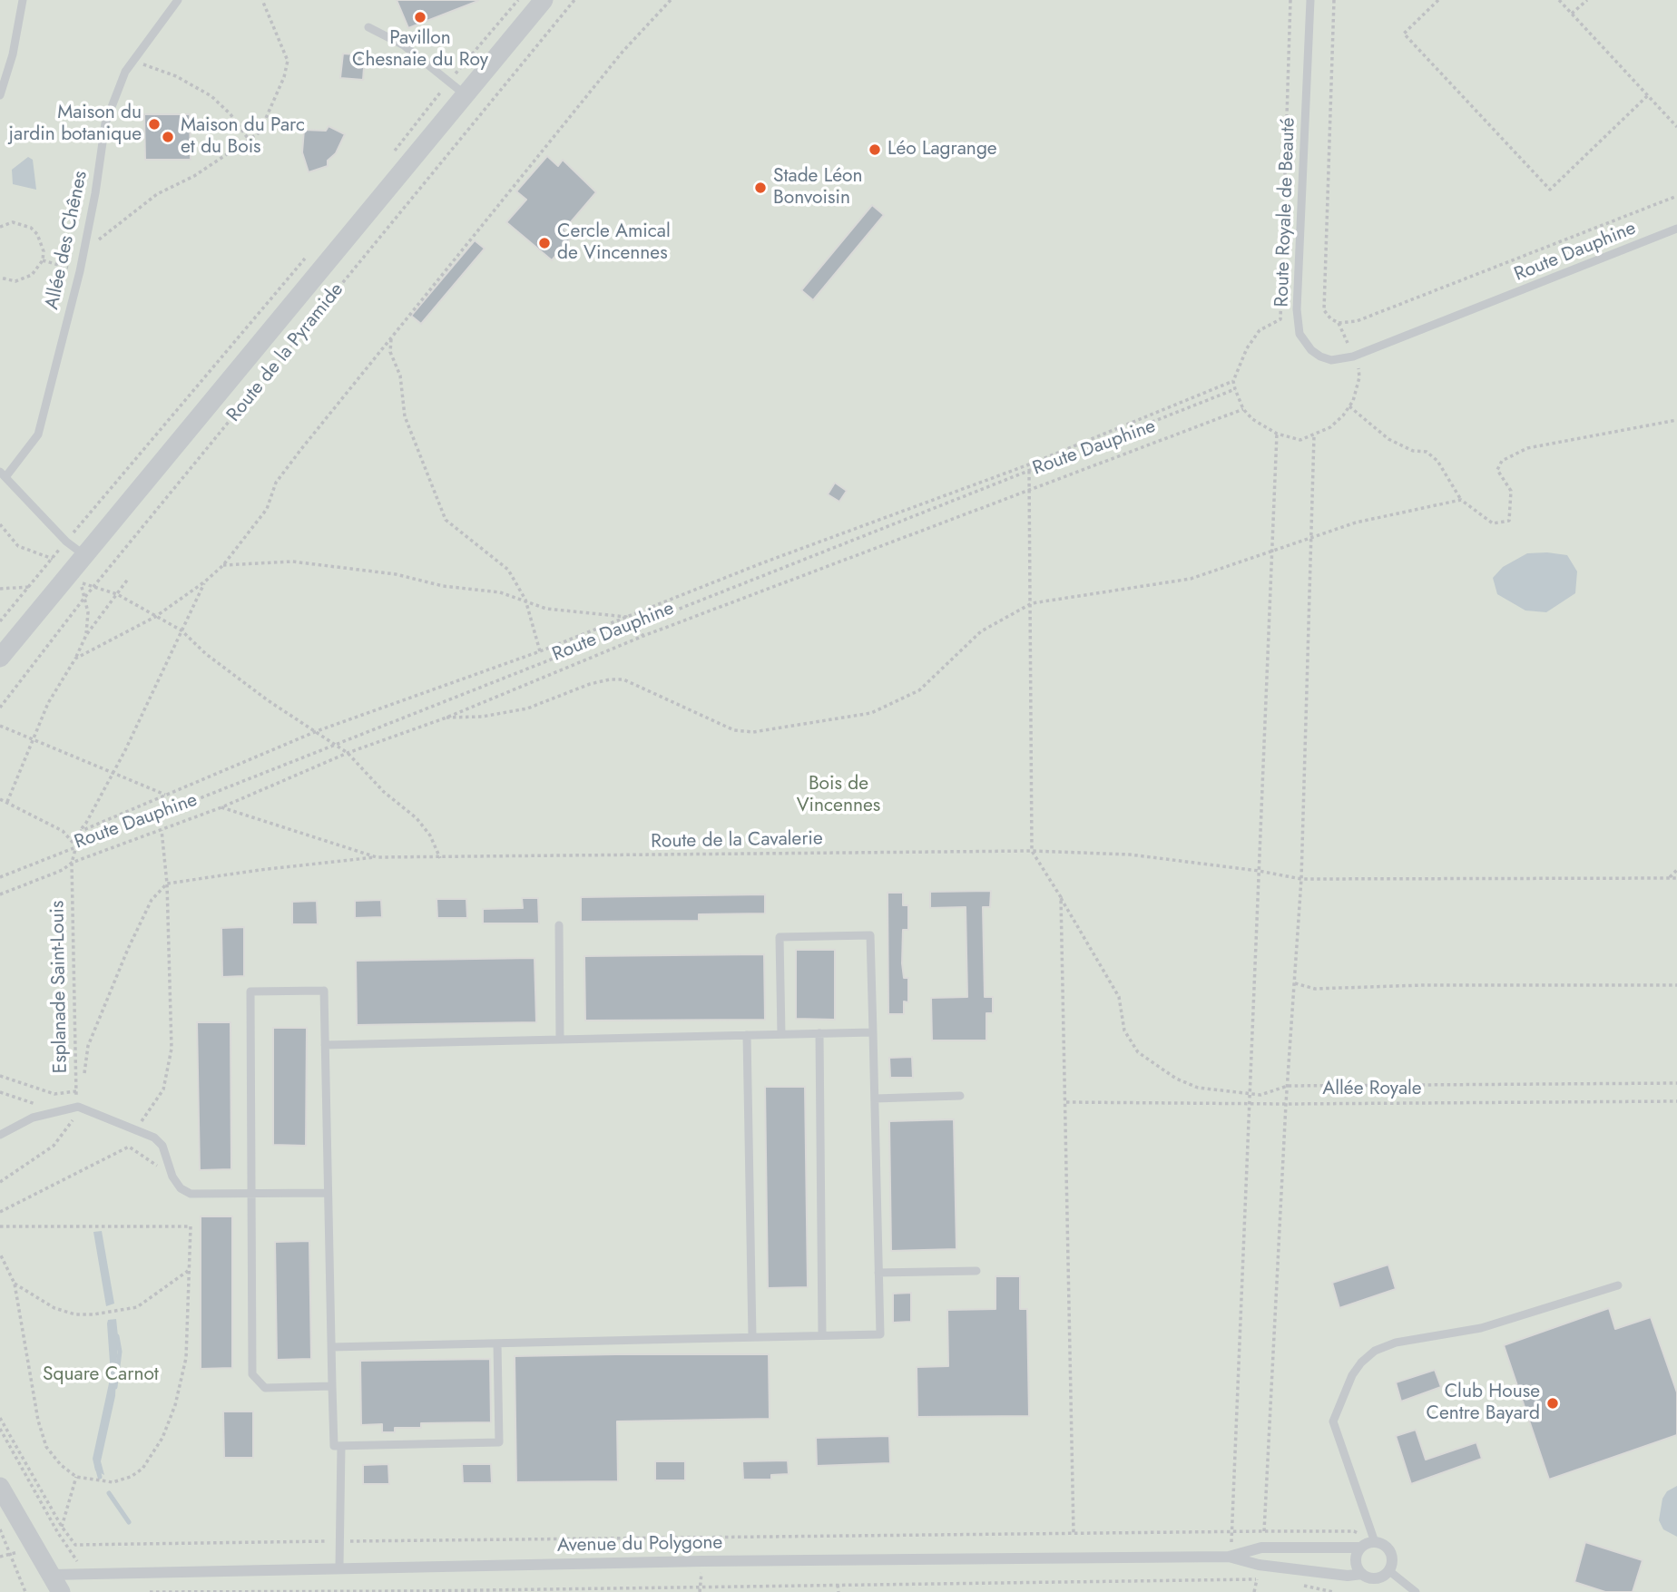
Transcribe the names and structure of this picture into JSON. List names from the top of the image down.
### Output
{
  "streets": {
    "street": ["Route de la Pyramide", "Avenue du Polygone"],
    "lane": ["Route Royale de Beauté", "Allée des Chênes", "Route Dauphine"],
    "path": ["Route de la Cavalerie", "Esplanade Saint-Louis", "Allée Royale"]
  },
  "crossings": [
    ["Route Royale de Beauté", "Route Dauphine"],
    ["Route Dauphine", "Route de la Cavalerie"],
    ["Route Dauphine", "Esplanade Saint-Louis"],
    ["Route de la Cavalerie", "Allée Royale"]
  ],
  "parks": ["Bois de Vincennes", "Square Carnot"],
  "places": [
    "Pavillon Chesnaie du Roy",
    "Maison du jardin botanique",
    "Maison du Parc et du Bois",
    "Léo Lagrange",
    "Stade Léon Bonvoisin",
    "Cercle Amical de Vincennes",
    "Club House Centre Bayard"
  ]
}
